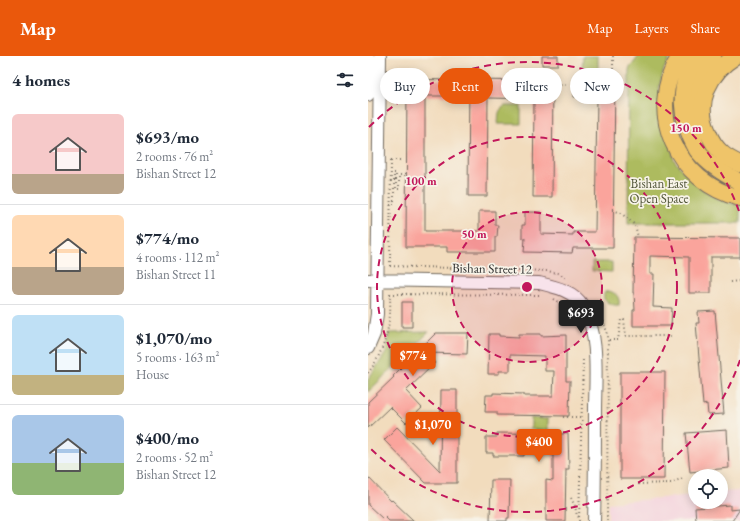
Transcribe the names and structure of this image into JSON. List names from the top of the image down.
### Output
{
  "streets": {
    "street": ["Bishan Street 12"]
  },
  "parks": ["Bishan East Open Space"],
  "page": {
    "header": "Map",
    "nav": ["Map", "Layers", "Share"],
    "heading": "4 homes",
    "chip": [
      "Buy",
      "Rent",
      "Filters",
      "New"
    ],
    "list": [
      {
        "name": "$693/mo",
        "note": "2 rooms · 76 m² · Bishan Street 12"
      },
      {
        "name": "$774/mo",
        "note": "4 rooms · 112 m² · Bishan Street 11"
      },
      {
        "name": "$1,070/mo",
        "note": "5 rooms · 163 m² · House"
      },
      {
        "name": "$400/mo",
        "note": "2 rooms · 52 m² · Bishan Street 12"
      }
    ],
    "price": [
      "$693",
      "$774",
      "$1,070",
      "$400"
    ]
  },
  "rings": ["150 m", "100 m", "50 m"]
}
